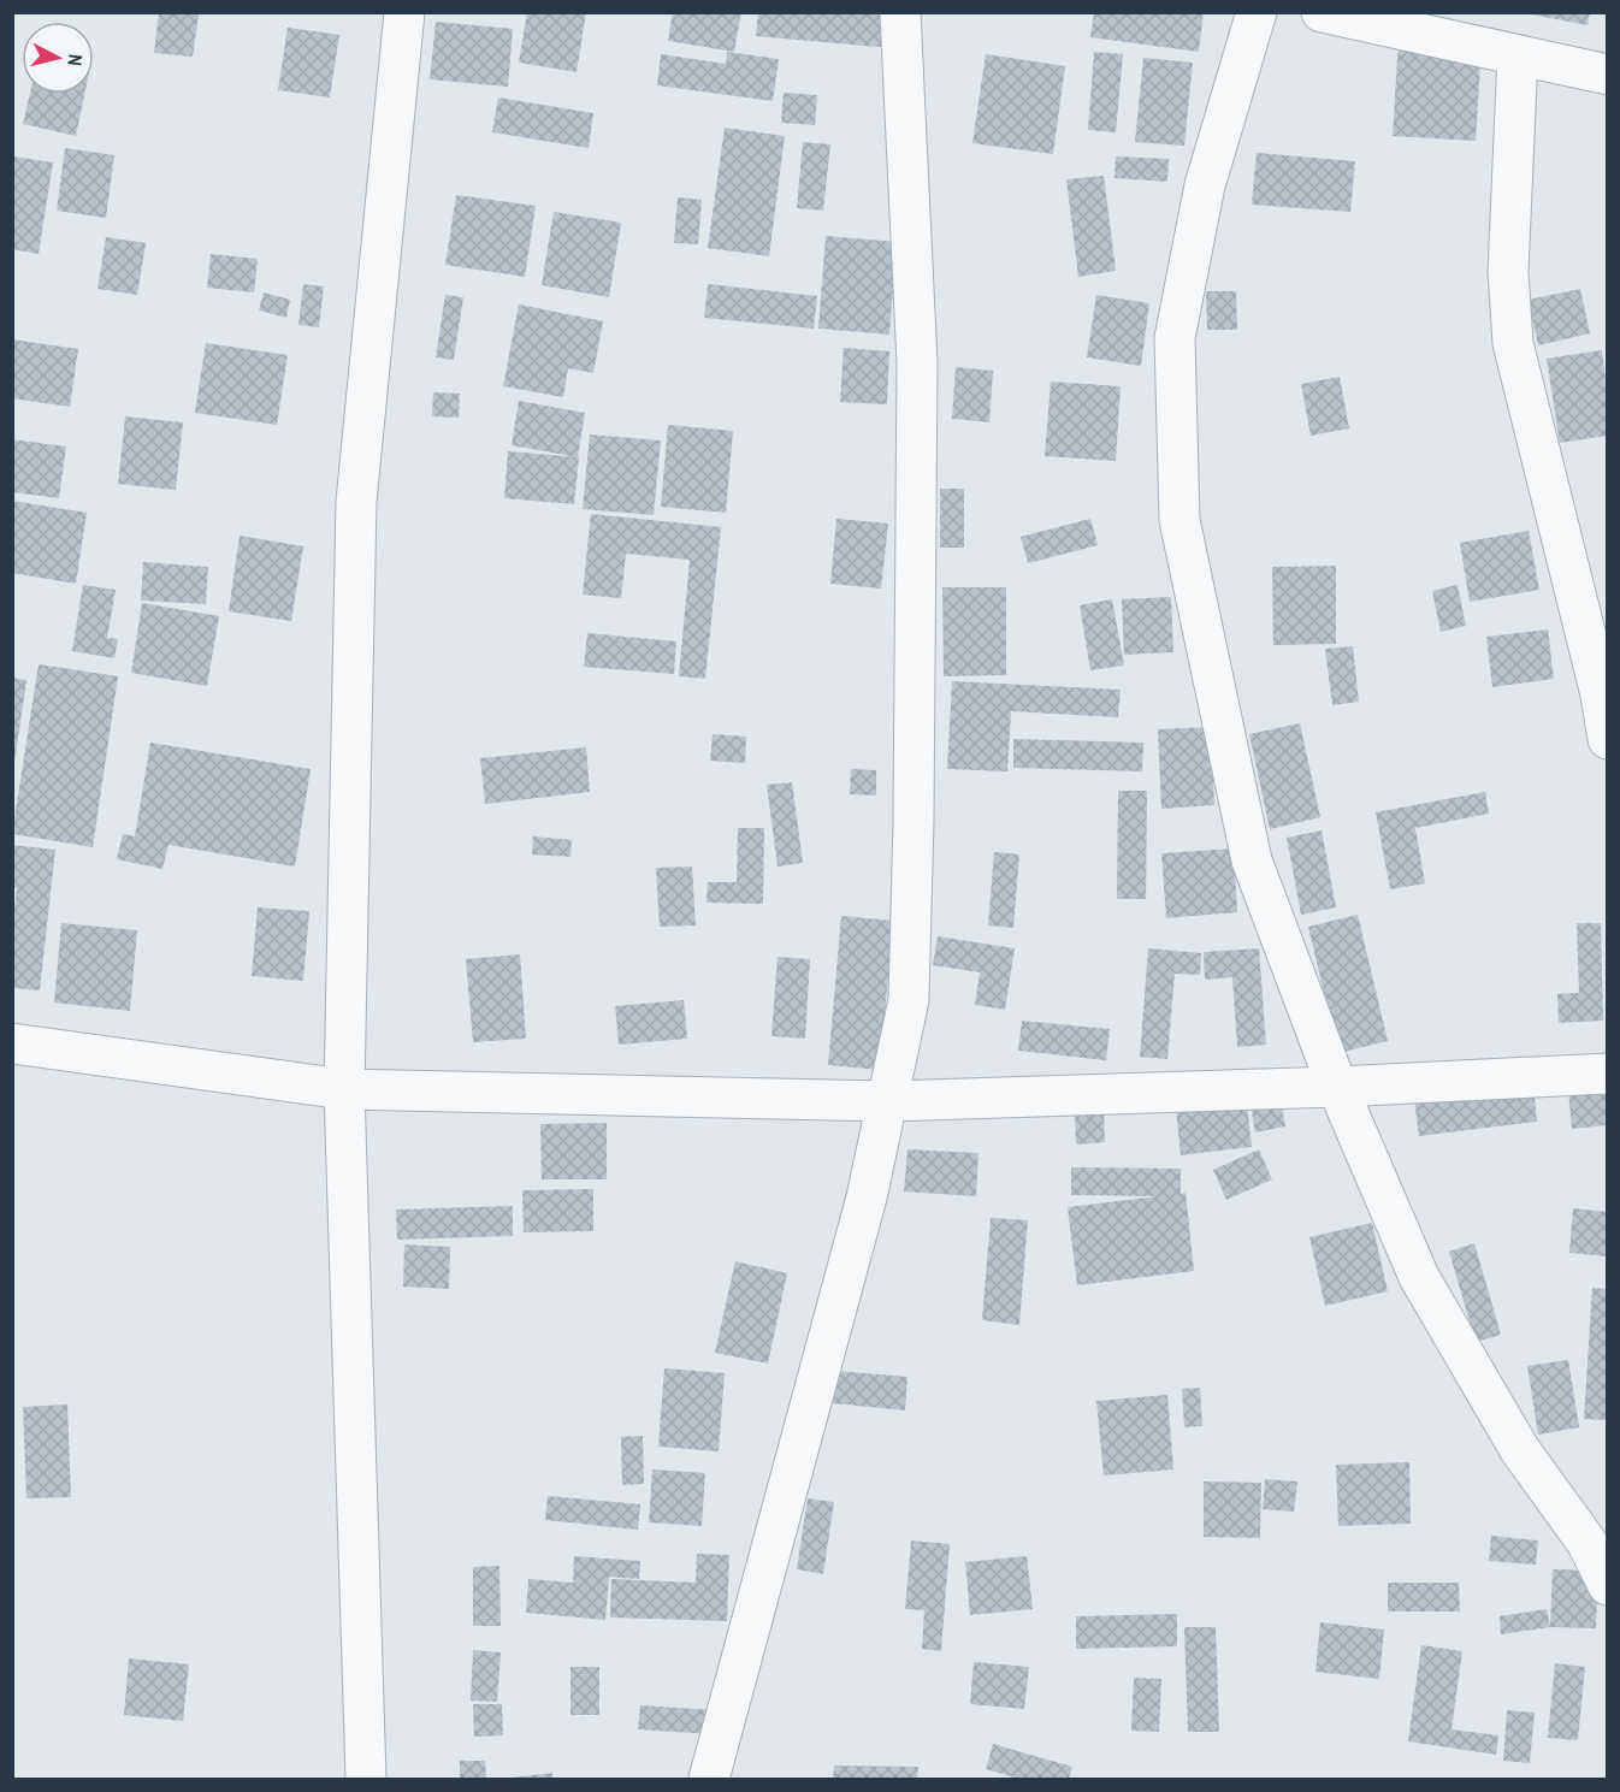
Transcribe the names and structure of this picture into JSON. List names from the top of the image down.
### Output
{
  "north": "right"
}
